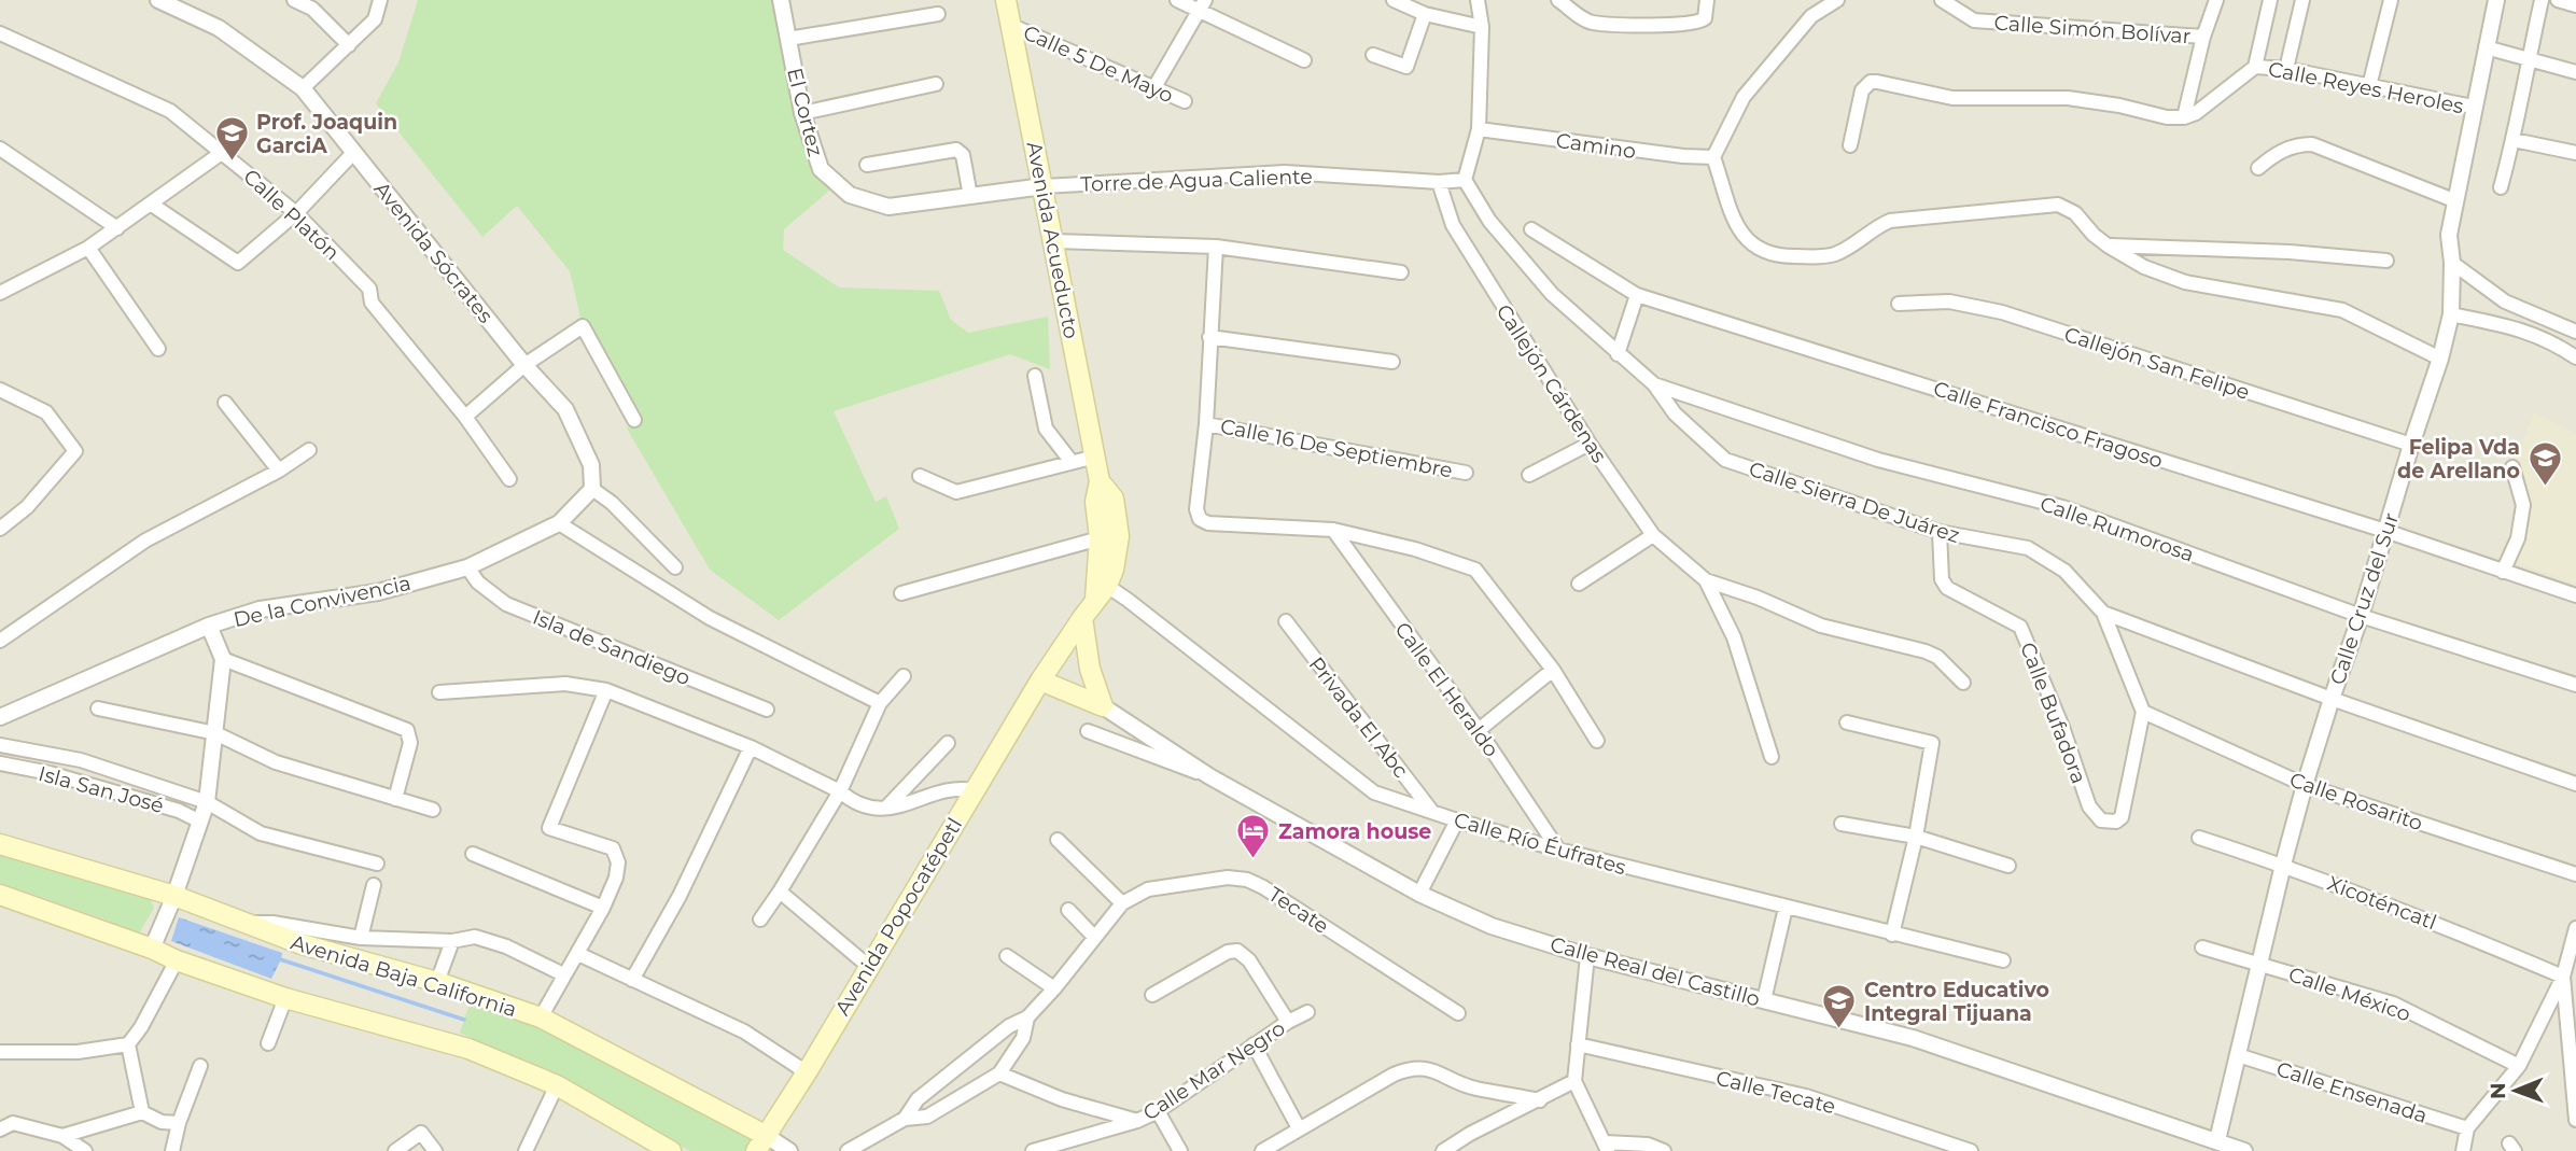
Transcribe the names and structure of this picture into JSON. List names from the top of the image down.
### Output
{
  "streets": {
    "main road": ["Avenida Acueducto", "Avenida Popocatépetl", "Avenida Baja California"],
    "street": [
      "Calle Simón Bolívar",
      "Calle 5 De Mayo",
      "Calle Reyes Heroles",
      "El Cortez",
      "Camino",
      "Torre de Agua Caliente",
      "Calle Platón",
      "Avenida Sócrates",
      "Callejón San Felipe",
      "Callejón Cárdenas",
      "Calle Francisco Fragoso",
      "Calle 16 De Septiembre",
      "Calle Sierra De Juárez",
      "Calle Rumorosa",
      "Calle Cruz del Sur",
      "De la Convivencia",
      "Isla de Sandiego",
      "Calle El Heraldo",
      "Calle Bufadora",
      "Privada El Abc",
      "Isla San José",
      "Calle Rosarito",
      "Calle Río Éufrates",
      "Xicoténcatl",
      "Tecate",
      "Calle Real del Castillo",
      "Calle México",
      "Calle Mar Negro",
      "Calle Tecate",
      "Calle Ensenada"
    ]
  },
  "crossings": [
    ["Calle 5 De Mayo", "Avenida Acueducto"],
    ["Calle Reyes Heroles", "Calle Cruz del Sur"],
    ["El Cortez", "Torre de Agua Caliente"],
    ["El Cortez", "Avenida Acueducto"],
    ["Torre de Agua Caliente", "Avenida Acueducto"],
    ["Torre de Agua Caliente", "Callejón Cárdenas"],
    ["Avenida Acueducto", "Calle Río Éufrates"],
    ["Avenida Acueducto", "Avenida Popocatépetl"],
    ["Avenida Sócrates", "De la Convivencia"],
    ["Callejón San Felipe", "Calle Cruz del Sur"],
    ["Calle Francisco Fragoso", "Calle Cruz del Sur"],
    ["Calle Sierra De Juárez", "Calle Rumorosa"],
    ["Calle Sierra De Juárez", "Calle Cruz del Sur"],
    ["Calle Sierra De Juárez", "Calle Bufadora"],
    ["Calle Rumorosa", "Calle Cruz del Sur"],
    ["Calle Cruz del Sur", "Calle Rosarito"],
    ["Calle Cruz del Sur", "Xicoténcatl"],
    ["Calle Cruz del Sur", "Calle Real del Castillo"],
    ["Calle Cruz del Sur", "Calle México"],
    ["Calle Cruz del Sur", "Calle Ensenada"],
    ["De la Convivencia", "Isla de Sandiego"],
    ["Calle El Heraldo", "Calle Río Éufrates"],
    ["Calle Bufadora", "Calle Rosarito"],
    ["Privada El Abc", "Calle Río Éufrates"],
    ["Avenida Popocatépetl", "Avenida Baja California"]
  ],
  "places": {
    "school or university": ["Prof. Joaquin GarciA", "Felipa Vda de Arellano", "Centro Educativo Integral Tijuana"],
    "hotel": ["Zamora house"]
  },
  "north": "left"
}
